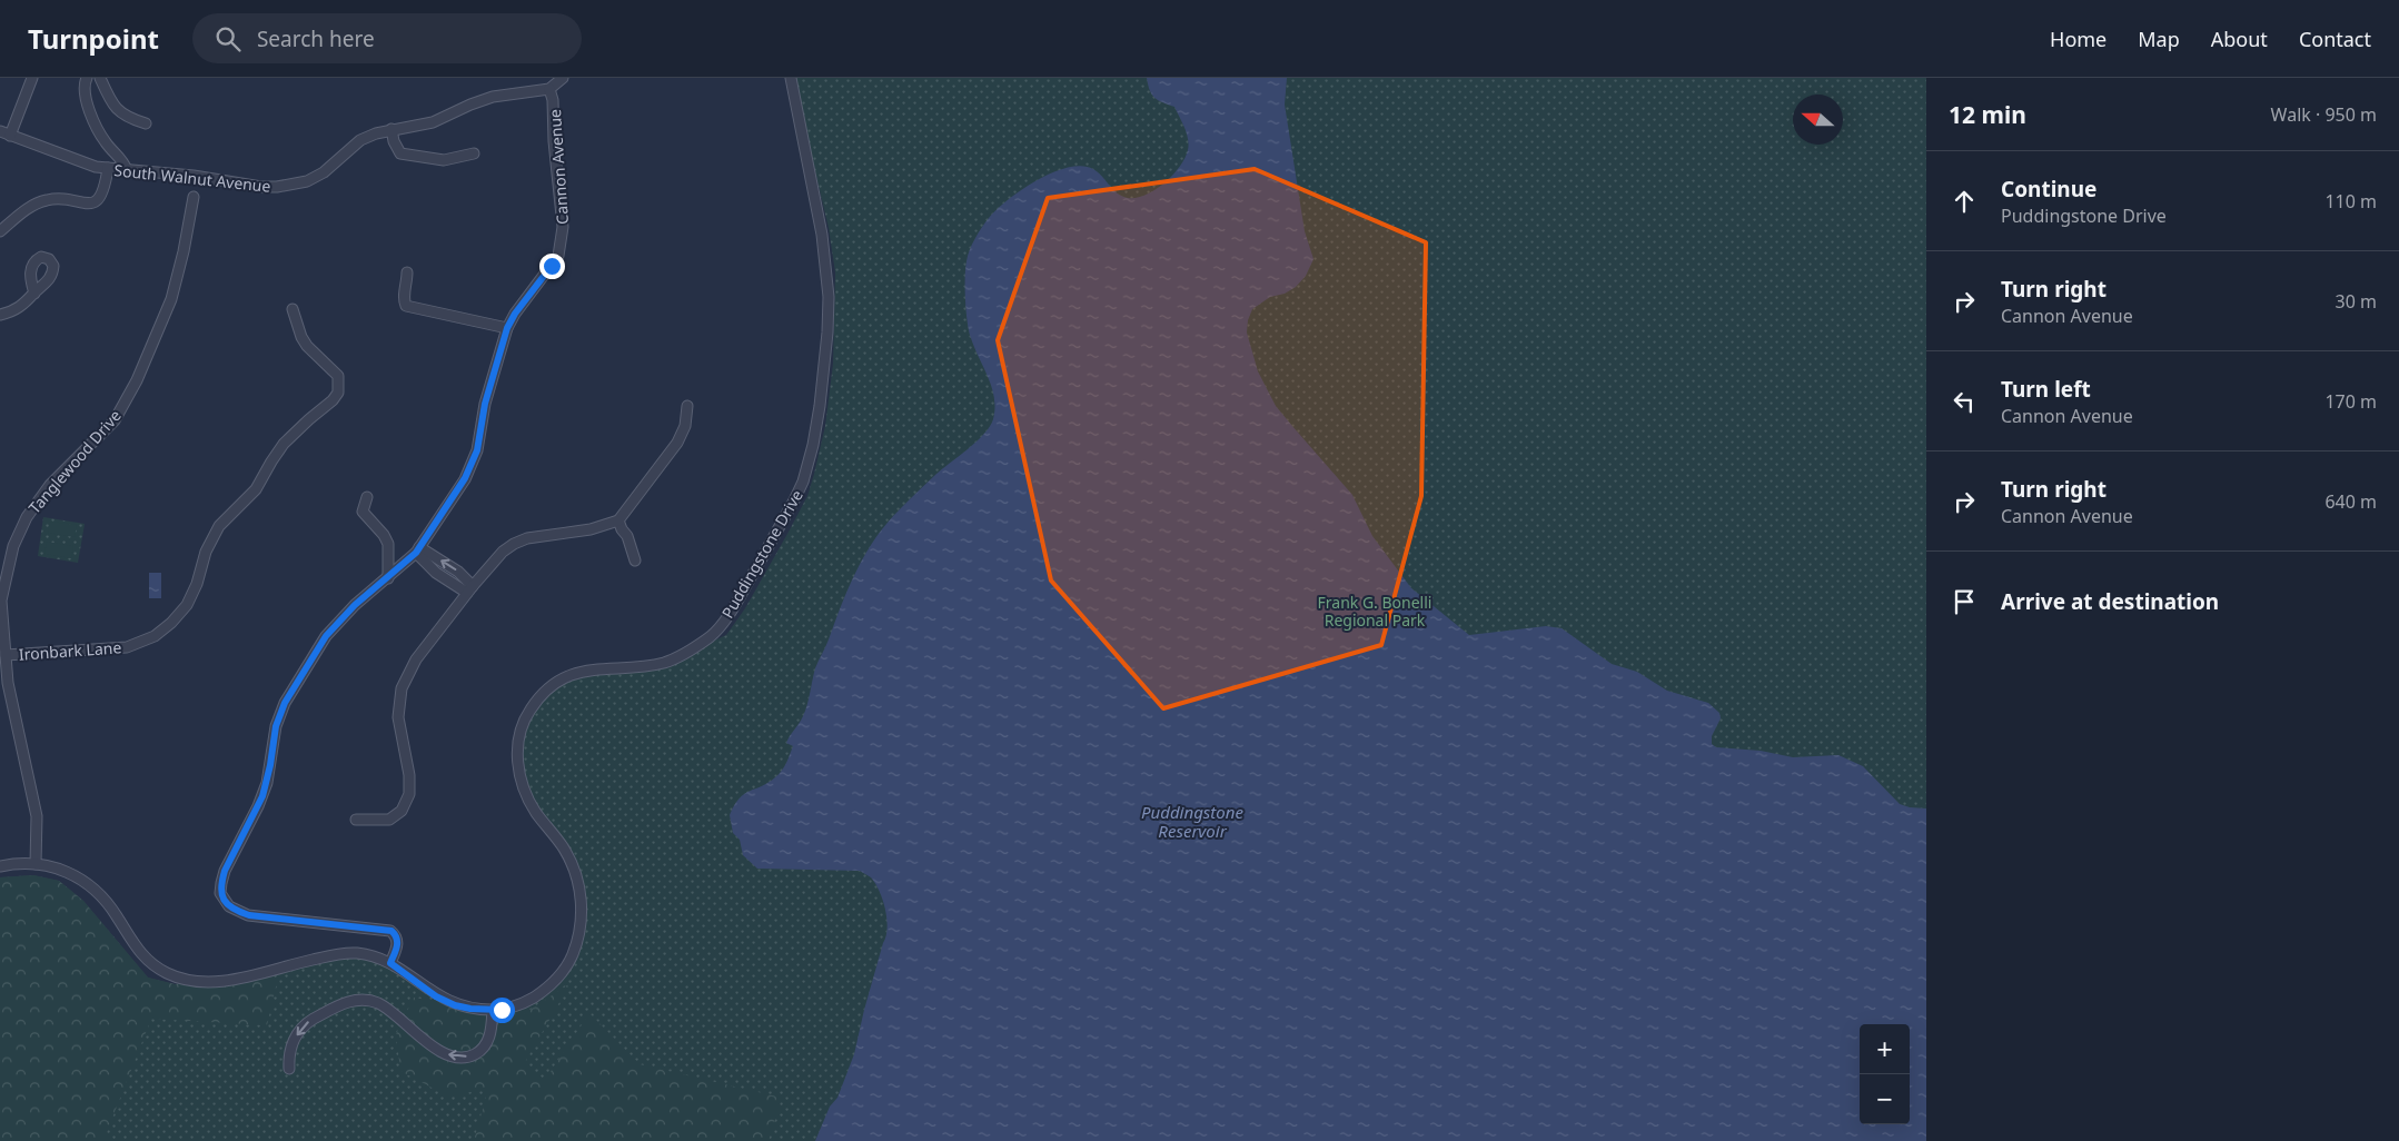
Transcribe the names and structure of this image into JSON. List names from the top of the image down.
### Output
{
  "streets": {
    "street": [
      "Cannon Avenue",
      "South Walnut Avenue",
      "Tanglewood Drive",
      "Puddingstone Drive",
      "Ironbark Lane"
    ]
  },
  "crossings": [
    ["Cannon Avenue", "South Walnut Avenue"],
    ["Cannon Avenue", "Puddingstone Drive"],
    ["Tanglewood Drive", "Puddingstone Drive"],
    ["Tanglewood Drive", "Ironbark Lane"]
  ],
  "water": ["Puddingstone Reservoir"],
  "parks": ["Frank G. Bonelli Regional Park"],
  "north": "left",
  "page": {
    "header": "Turnpoint",
    "search": "Search here",
    "nav": [
      "Home",
      "Map",
      "About",
      "Contact"
    ],
    "heading": ["12 min", "Walk · 950 m"],
    "list": [
      ["Continue", "Puddingstone Drive", "110 m"],
      ["Turn right", "Cannon Avenue", "30 m"],
      ["Turn left", "Cannon Avenue", "170 m"],
      ["Turn right", "Cannon Avenue", "640 m"],
      "Arrive at destination"
    ],
    "map_buttons": ["+", "−"]
  }
}
